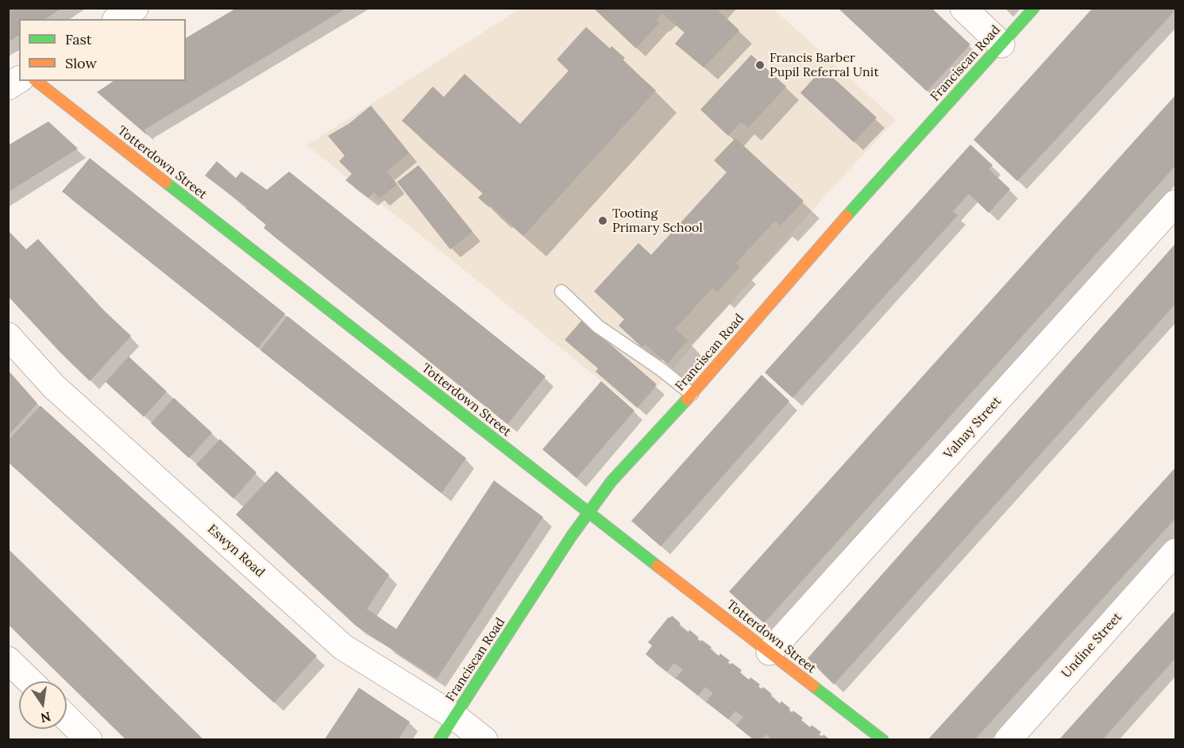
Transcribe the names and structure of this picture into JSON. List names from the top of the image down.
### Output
{
  "streets": {
    "street": [
      "Franciscan Road",
      "Totterdown Street",
      "Valnay Street",
      "Eswyn Road",
      "Undine Street"
    ]
  },
  "crossings": [
    ["Franciscan Road", "Totterdown Street"],
    ["Franciscan Road", "Eswyn Road"],
    ["Totterdown Street", "Valnay Street"]
  ],
  "places": ["Francis Barber Pupil Referral Unit", "Tooting Primary School"],
  "legend": ["Fast", "Slow"],
  "north": "bottom"
}
